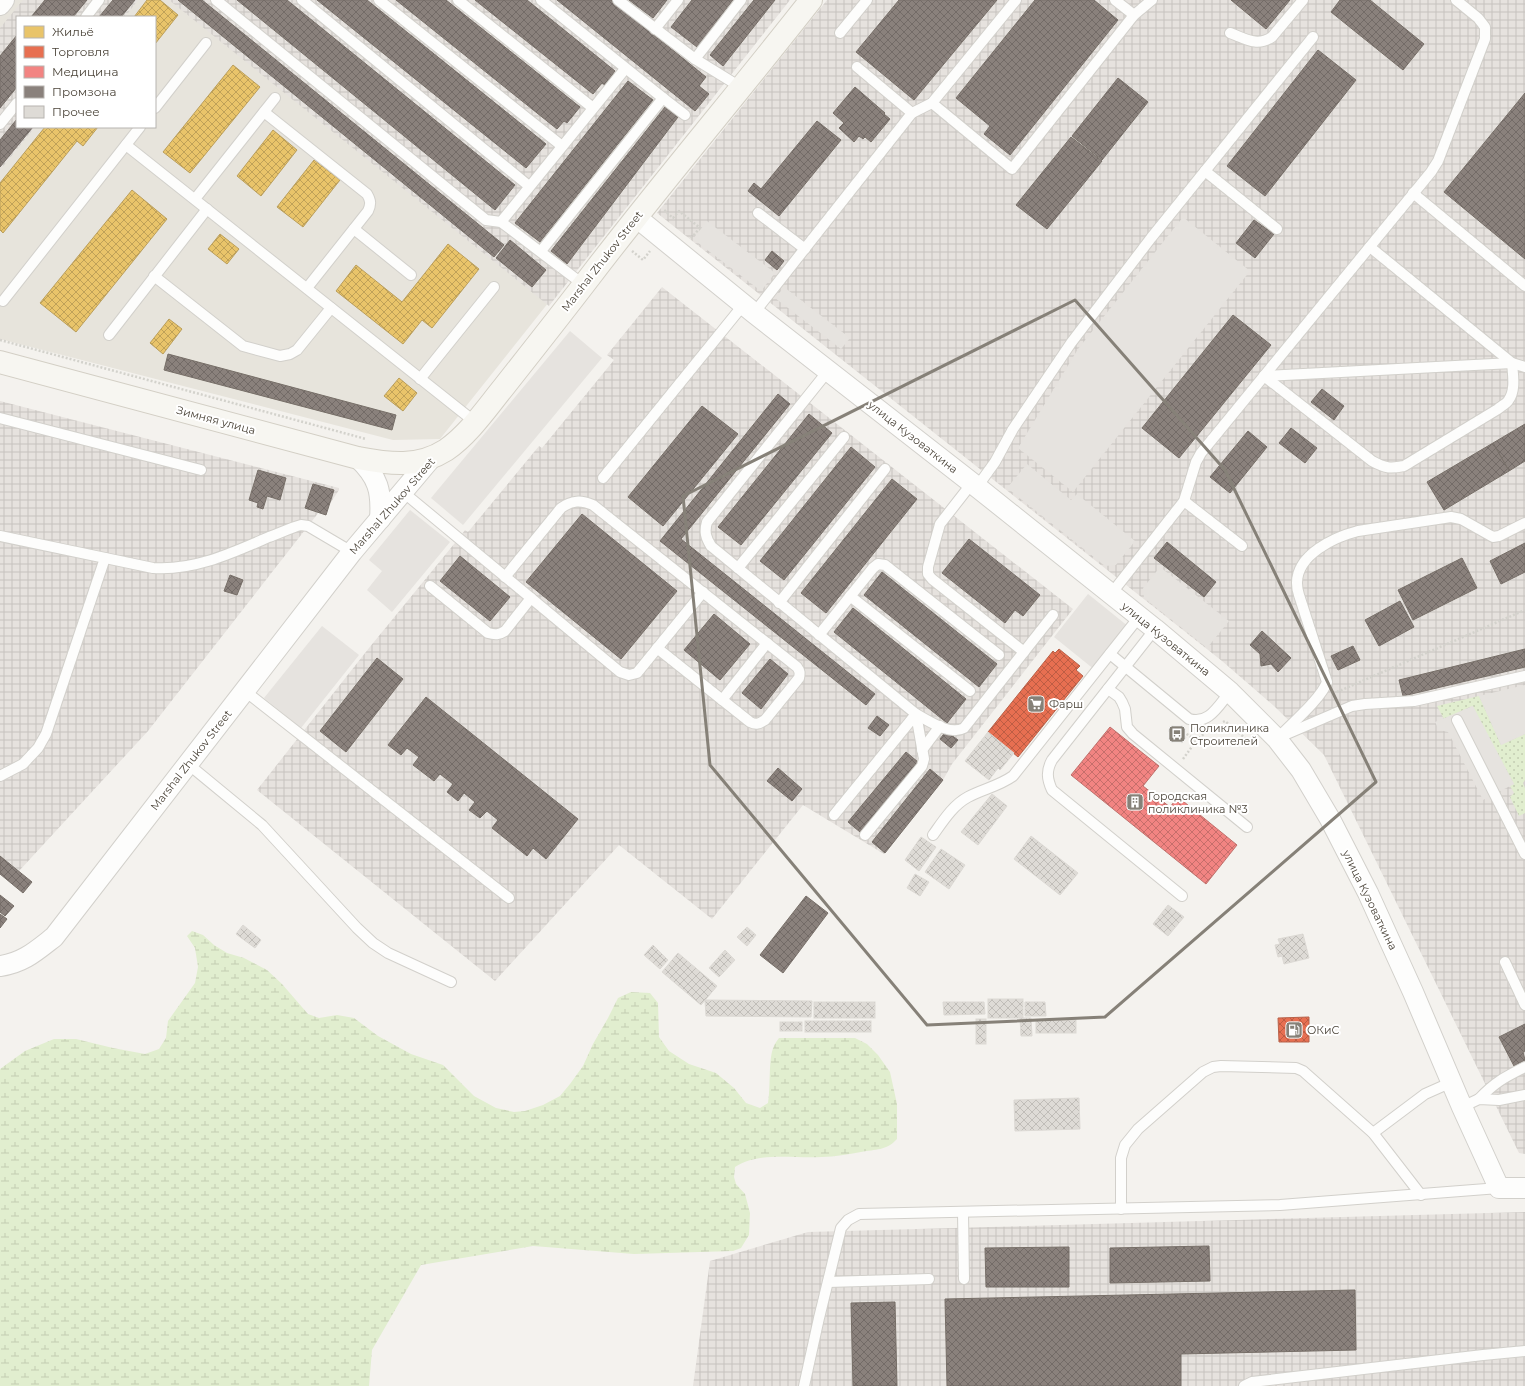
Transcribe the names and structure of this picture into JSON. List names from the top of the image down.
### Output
{
  "streets": {
    "main road": ["Marshal Zhukov Street", "Зимняя улица"],
    "street": ["улица Кузоваткина"]
  },
  "crossings": [
    ["Marshal Zhukov Street", "Зимняя улица"],
    ["Marshal Zhukov Street", "улица Кузоваткина"]
  ],
  "places": {
    "supermarket": ["Фарш"],
    "bus stop": ["Поликлиника Строителей"],
    "building": ["Городская поликлиника №3"],
    "fuel station": ["ОКиС"]
  },
  "legend": [
    "Жильё",
    "Торговля",
    "Медицина",
    "Промзона",
    "Прочее"
  ]
}
